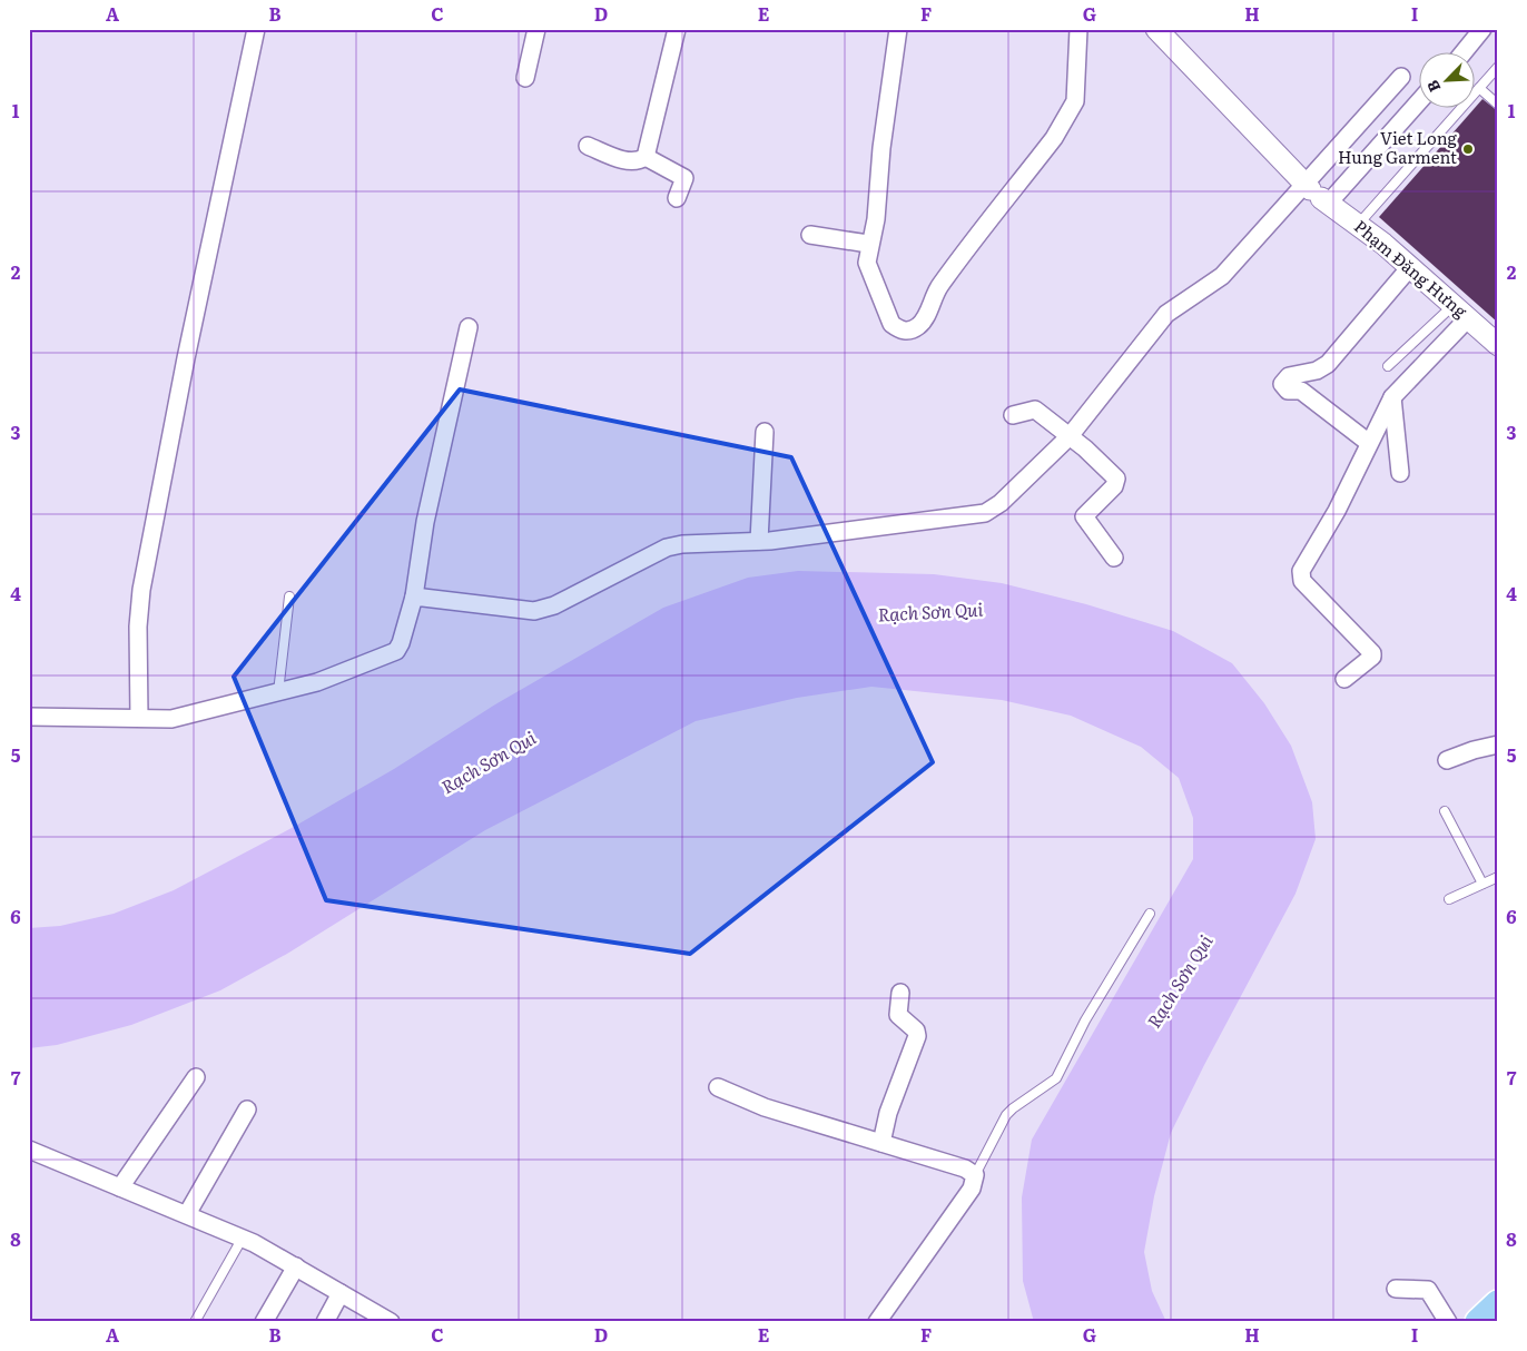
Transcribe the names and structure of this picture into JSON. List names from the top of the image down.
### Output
{
  "streets": {
    "street": ["Phạm Đăng Hưng"]
  },
  "water": ["Rạch Sơn Qui"],
  "places": ["Viet Long Hung Garment"],
  "north": "bottom left",
  "grid": {
    "columns": [
      "A",
      "B",
      "C",
      "D",
      "E",
      "F",
      "G",
      "H",
      "I"
    ],
    "rows": [
      "1",
      "2",
      "3",
      "4",
      "5",
      "6",
      "7",
      "8"
    ]
  }
}
